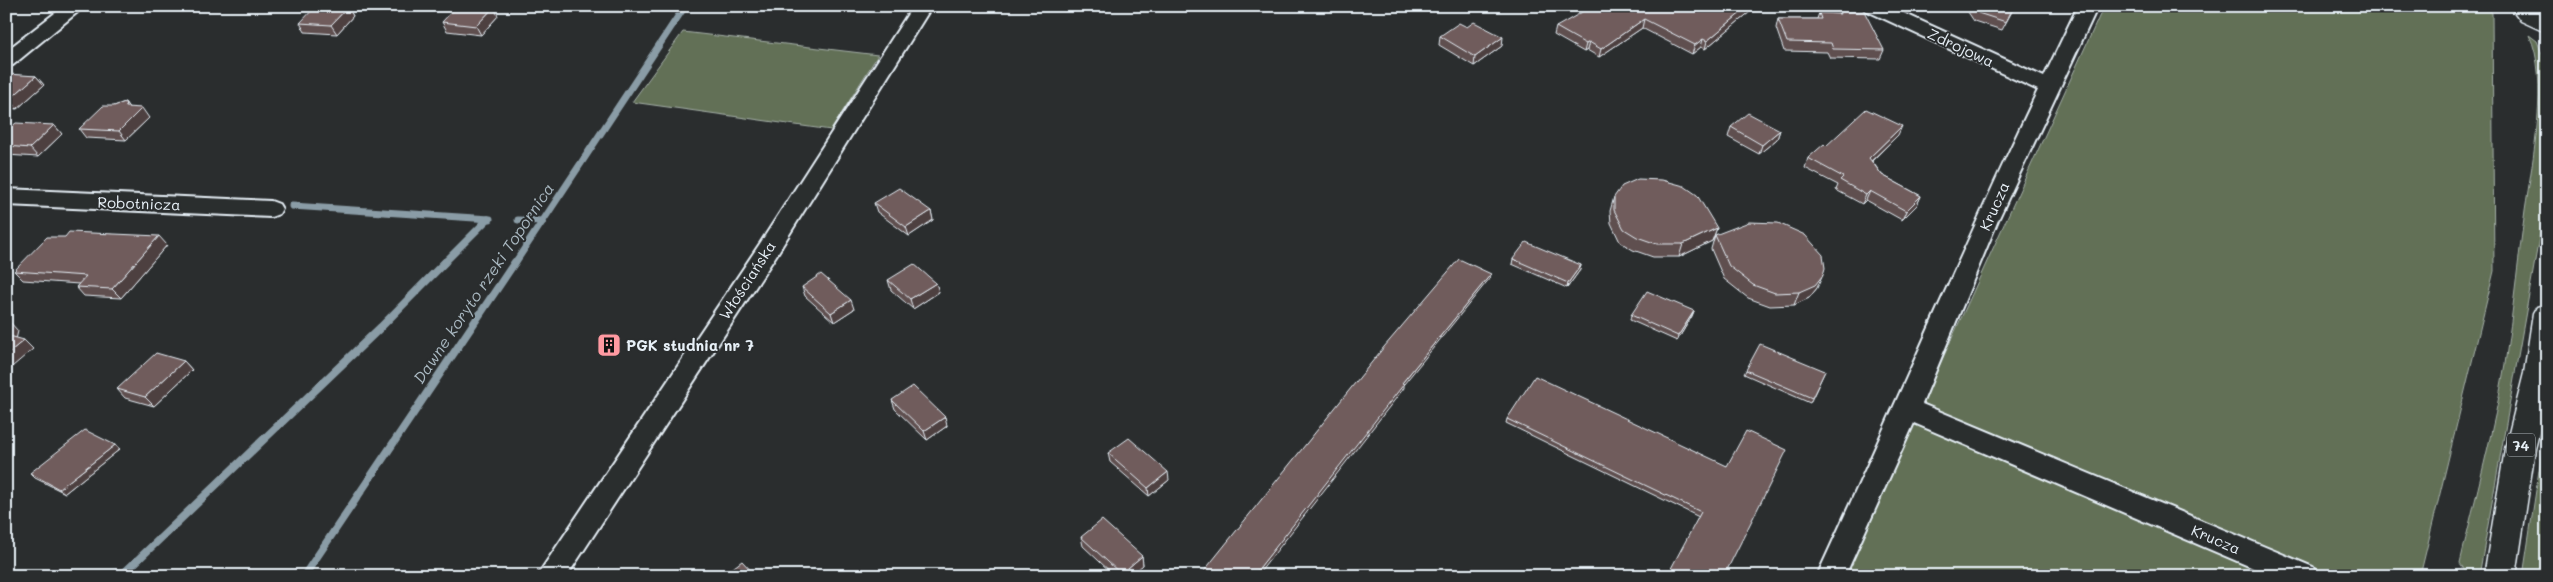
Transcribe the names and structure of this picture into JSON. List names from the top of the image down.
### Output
{
  "streets": {
    "main road": ["74"],
    "street": [
      "Zdrojowa",
      "Robotnicza",
      "Krucza",
      "Włościańska"
    ]
  },
  "crossings": [
    ["Zdrojowa", "Krucza"]
  ],
  "water": ["Dawne koryto rzeki Topornica"],
  "places": {
    "building": ["PGK studnia nr 7"]
  }
}
